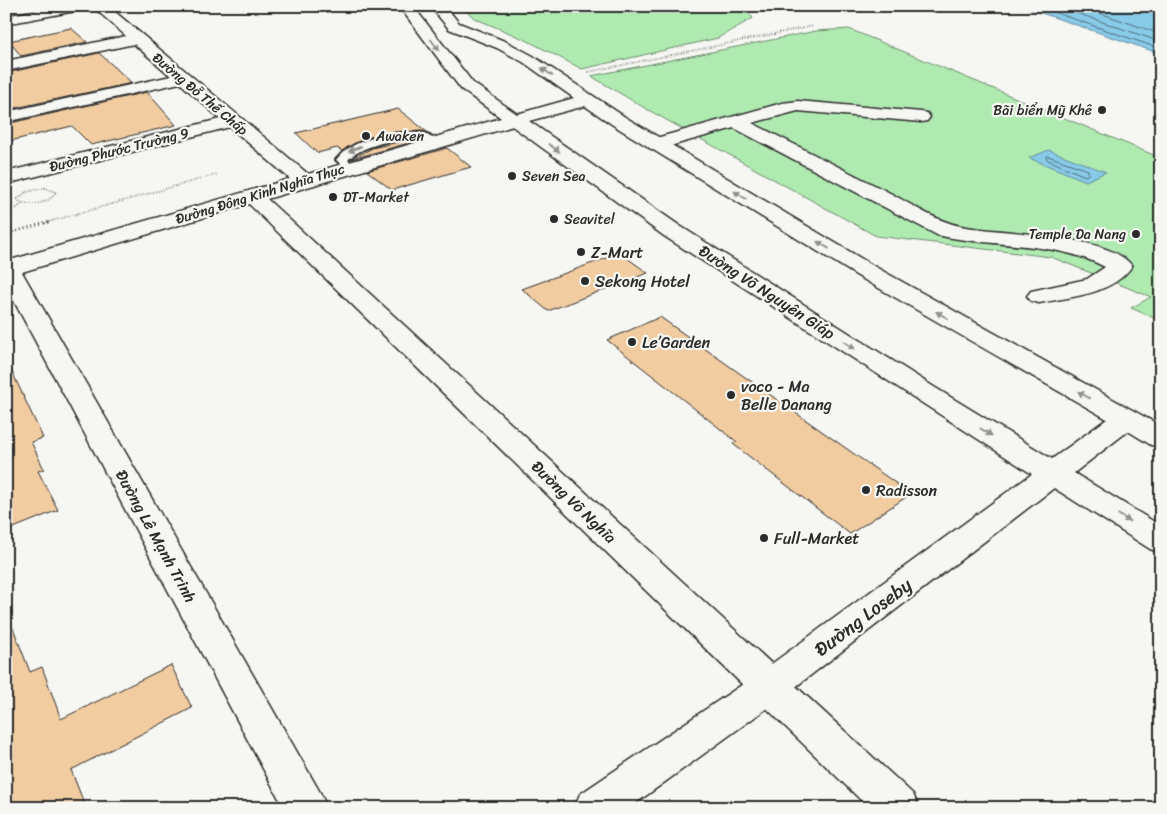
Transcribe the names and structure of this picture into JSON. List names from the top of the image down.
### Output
{
  "streets": {
    "street": [
      "Đường Đỗ Thế Chấp",
      "Đường Phước Trường 9",
      "Đường Đông Kinh Nghĩa Thục",
      "Đường Võ Nguyên Giáp",
      "Đường Võ Nghĩa",
      "Đường Lê Mạnh Trinh",
      "Đường Loseby"
    ]
  },
  "crossings": [
    ["Đường Đỗ Thế Chấp", "Đường Phước Trường 9"],
    ["Đường Đỗ Thế Chấp", "Đường Đông Kinh Nghĩa Thục"],
    ["Đường Đông Kinh Nghĩa Thục", "Đường Võ Nguyên Giáp"],
    ["Đường Đông Kinh Nghĩa Thục", "Đường Võ Nghĩa"],
    ["Đường Đông Kinh Nghĩa Thục", "Đường Lê Mạnh Trinh"],
    ["Đường Võ Nguyên Giáp", "Đường Loseby"],
    ["Đường Võ Nghĩa", "Đường Loseby"]
  ],
  "places": [
    "Bãi biển Mỹ Khê",
    "Awaken",
    "Seven Sea",
    "DT-Market",
    "Seavitel",
    "Temple Da Nang",
    "Z-Mart",
    "Sekong Hotel",
    "Le’Garden",
    "voco - Ma Belle Danang",
    "Radisson",
    "Full-Market"
  ]
}
